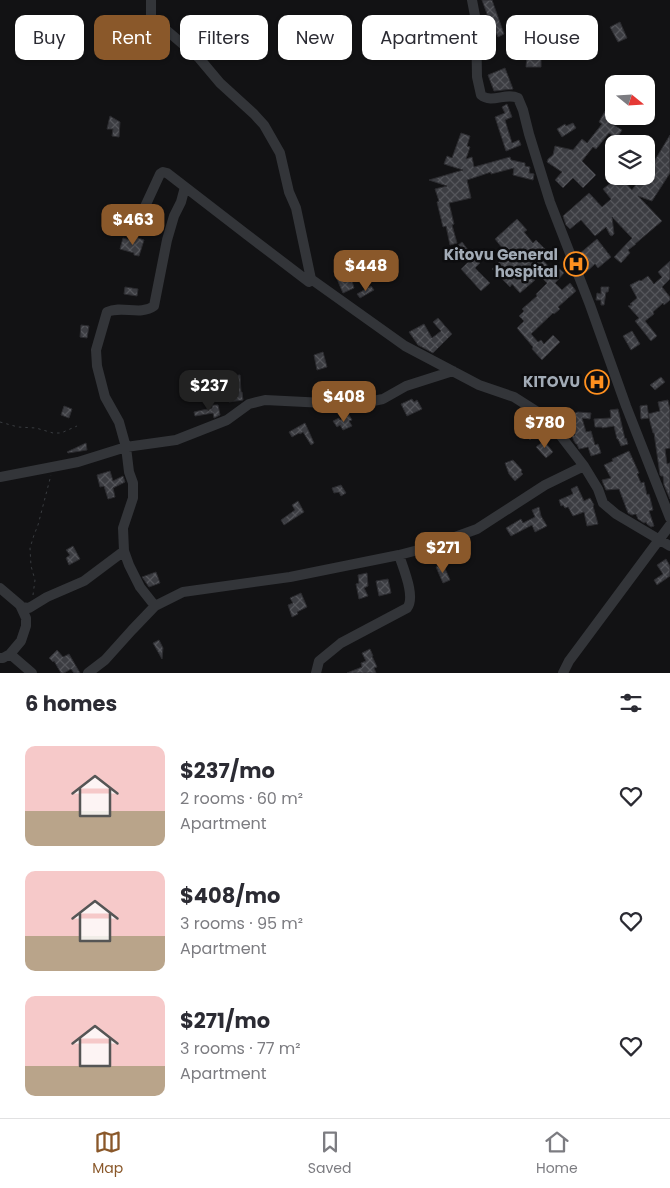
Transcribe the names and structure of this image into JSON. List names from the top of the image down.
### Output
{
  "places": {
    "hospital": ["Kitovu General hospital", "KITOVU"]
  },
  "north": "right",
  "page": {
    "chip": [
      "Buy",
      "Rent",
      "Filters",
      "New",
      "Apartment",
      "House"
    ],
    "price": [
      "$463",
      "$448",
      "$237",
      "$408",
      "$780",
      "$271"
    ],
    "heading": "6 homes",
    "list": [
      {
        "name": "$237/mo",
        "note": "2 rooms · 60 m² · Apartment"
      },
      {
        "name": "$408/mo",
        "note": "3 rooms · 95 m² · Apartment"
      },
      {
        "name": "$271/mo",
        "note": "3 rooms · 77 m² · Apartment"
      }
    ],
    "tabs": ["Map", "Saved", "Home"]
  }
}
